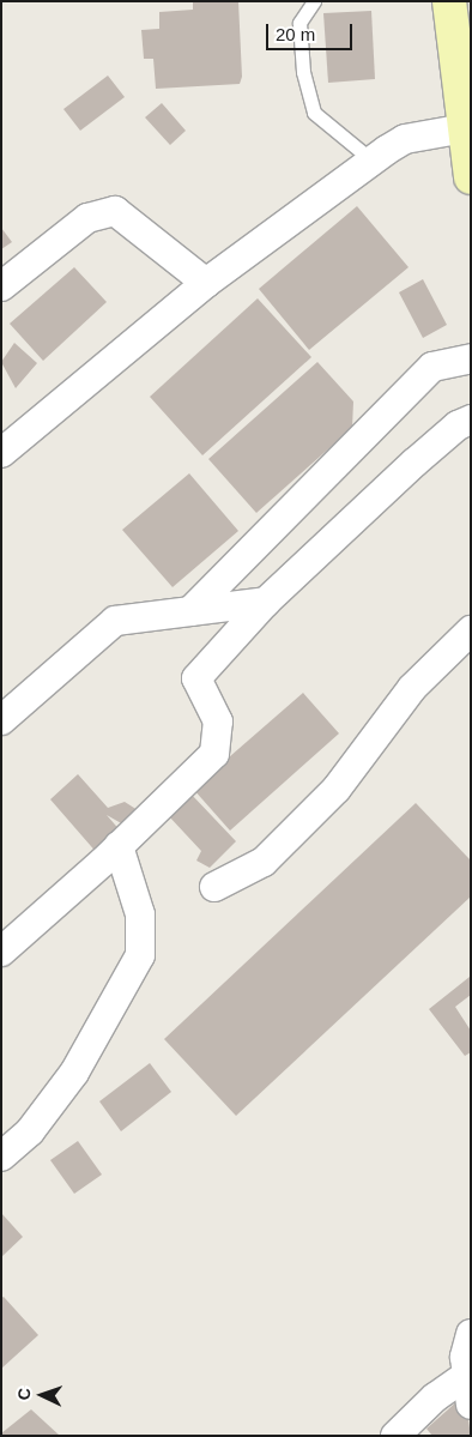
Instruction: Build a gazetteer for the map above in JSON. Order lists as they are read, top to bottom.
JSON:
{
  "scale_bar": "20 m",
  "north": "left"
}
